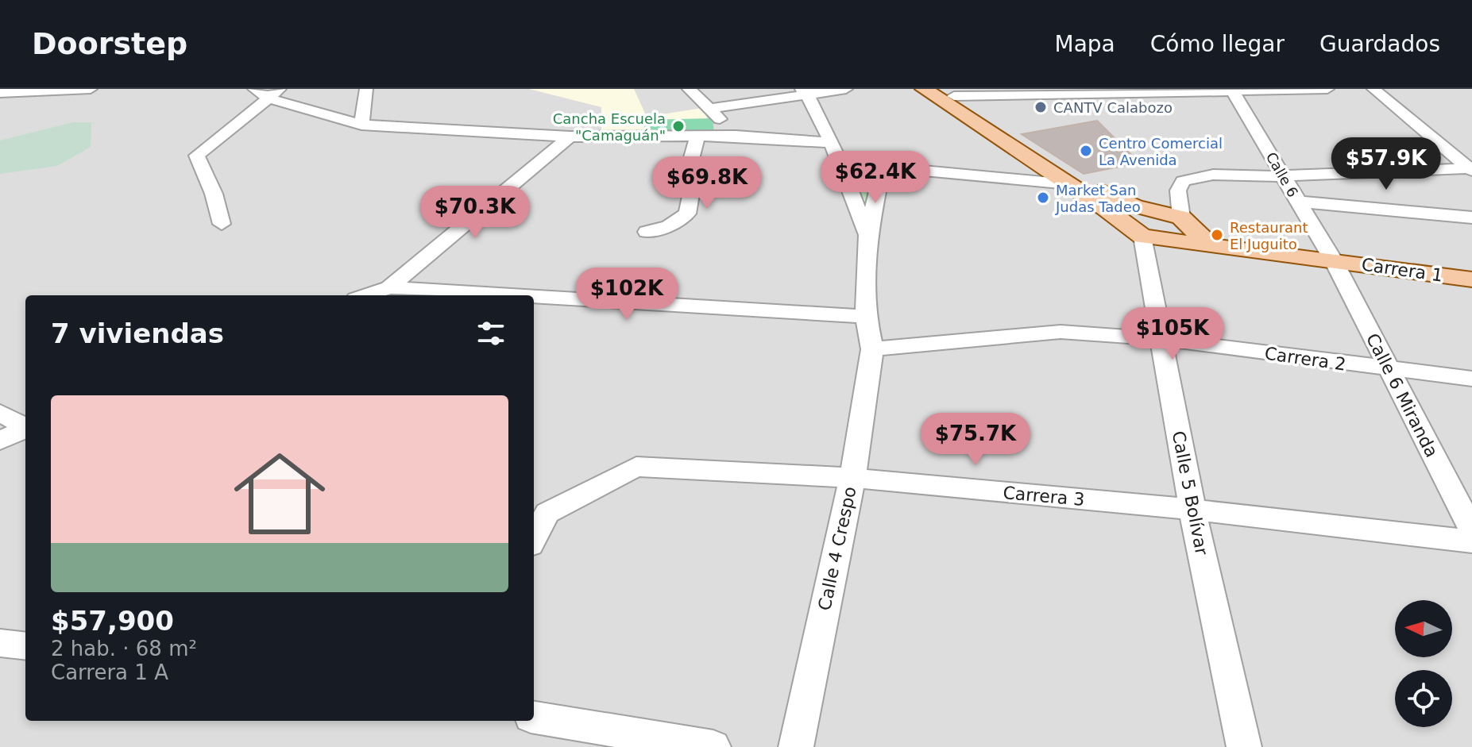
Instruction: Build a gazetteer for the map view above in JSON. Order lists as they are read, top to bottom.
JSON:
{
  "streets": {
    "main road": ["Carrera 1"],
    "street": [
      "Calle 6",
      "Carrera 2",
      "Calle 6 Miranda",
      "Calle 5 Bolívar",
      "Carrera 3",
      "Calle 4 Crespo"
    ]
  },
  "crossings": [
    ["Calle 6", "Carrera 1"],
    ["Calle 6", "Calle 6 Miranda"],
    ["Carrera 1", "Calle 6 Miranda"],
    ["Carrera 1", "Calle 5 Bolívar"],
    ["Carrera 2", "Calle 6 Miranda"],
    ["Carrera 2", "Calle 5 Bolívar"],
    ["Carrera 2", "Calle 4 Crespo"],
    ["Calle 5 Bolívar", "Carrera 3"],
    ["Carrera 3", "Calle 4 Crespo"]
  ],
  "places": [
    "CANTV Calabozo",
    "Cancha Escuela \"Camaguán\"",
    "Centro Comercial La Avenida",
    "Market San Judas Tadeo",
    "Restaurant El Juguito"
  ],
  "north": "left",
  "page": {
    "header": "Doorstep",
    "nav": ["Mapa", "Cómo llegar", "Guardados"],
    "price": [
      "$57.9K",
      "$62.4K",
      "$69.8K",
      "$70.3K",
      "$102K",
      "$105K",
      "$75.7K"
    ],
    "heading": "7 viviendas",
    "list": [
      {
        "name": "$57,900",
        "note": "2 hab. · 68 m² · Carrera 1 A"
      }
    ]
  }
}
